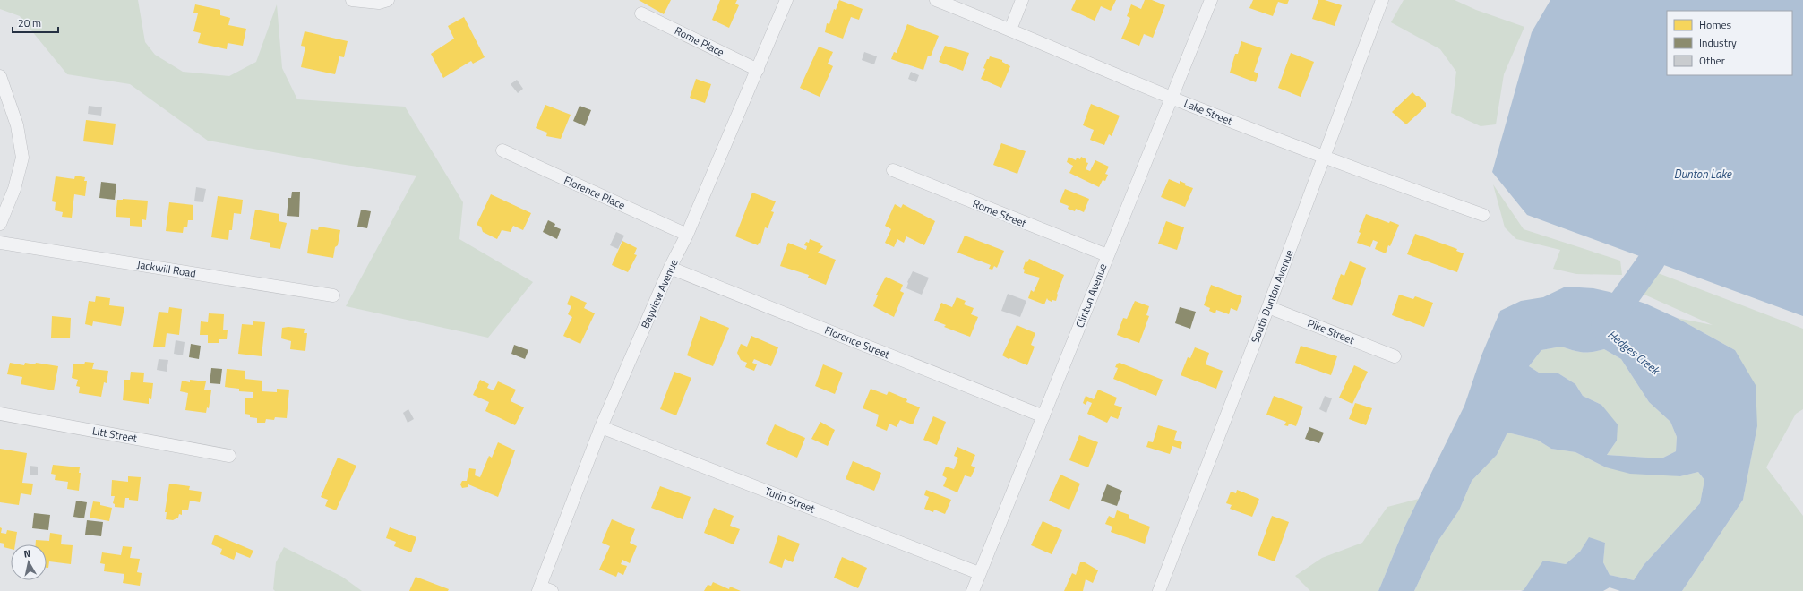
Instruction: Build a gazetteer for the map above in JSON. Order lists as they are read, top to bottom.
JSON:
{
  "streets": {
    "street": [
      "Rome Place",
      "Lake Street",
      "Florence Place",
      "Rome Street",
      "Jackwill Road",
      "Bayview Avenue",
      "Clinton Avenue",
      "South Dunton Avenue",
      "Pike Street",
      "Florence Street",
      "Litt Street",
      "Turin Street"
    ]
  },
  "crossings": [
    ["Rome Place", "Bayview Avenue"],
    ["Lake Street", "Clinton Avenue"],
    ["Lake Street", "South Dunton Avenue"],
    ["Florence Place", "Bayview Avenue"],
    ["Rome Street", "Clinton Avenue"],
    ["Bayview Avenue", "Florence Street"],
    ["Bayview Avenue", "Turin Street"],
    ["Clinton Avenue", "Florence Street"],
    ["Clinton Avenue", "Turin Street"],
    ["South Dunton Avenue", "Pike Street"]
  ],
  "water": ["Dunton Lake", "Hedges Creek"],
  "legend": ["Homes", "Industry", "Other"],
  "scale_bar": "20 m",
  "north": "top"
}
